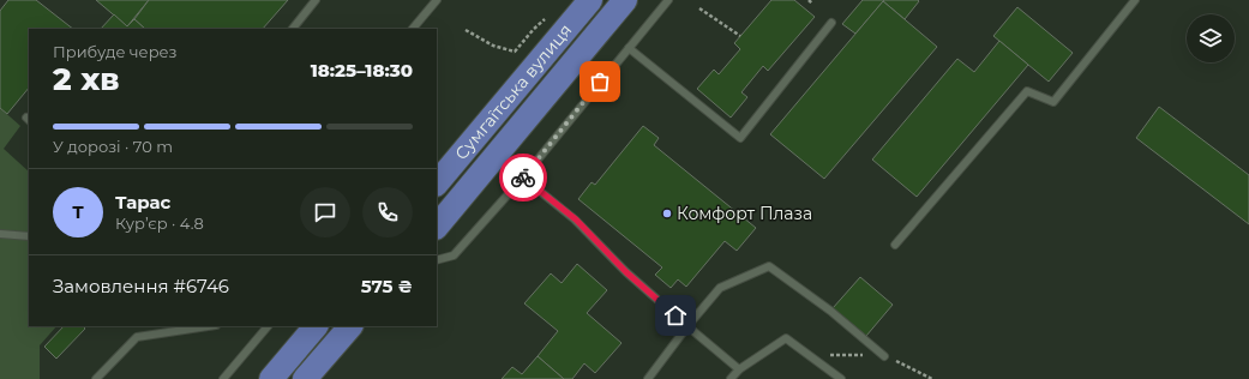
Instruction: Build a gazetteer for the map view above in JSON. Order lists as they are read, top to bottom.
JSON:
{
  "streets": {
    "main road": ["Сумгаїтська вулиця"]
  },
  "places": ["Комфорт Плаза"],
  "page": {
    "heading": ["2 хв", "Прибуде через", "18:25–18:30"],
    "panel": [
      "Тарас",
      "Кур’єр · 4.8",
      "Замовлення #6746",
      "575 ₴"
    ],
    "bar": "У дорозі · 70 m",
    "round": "Т"
  }
}
